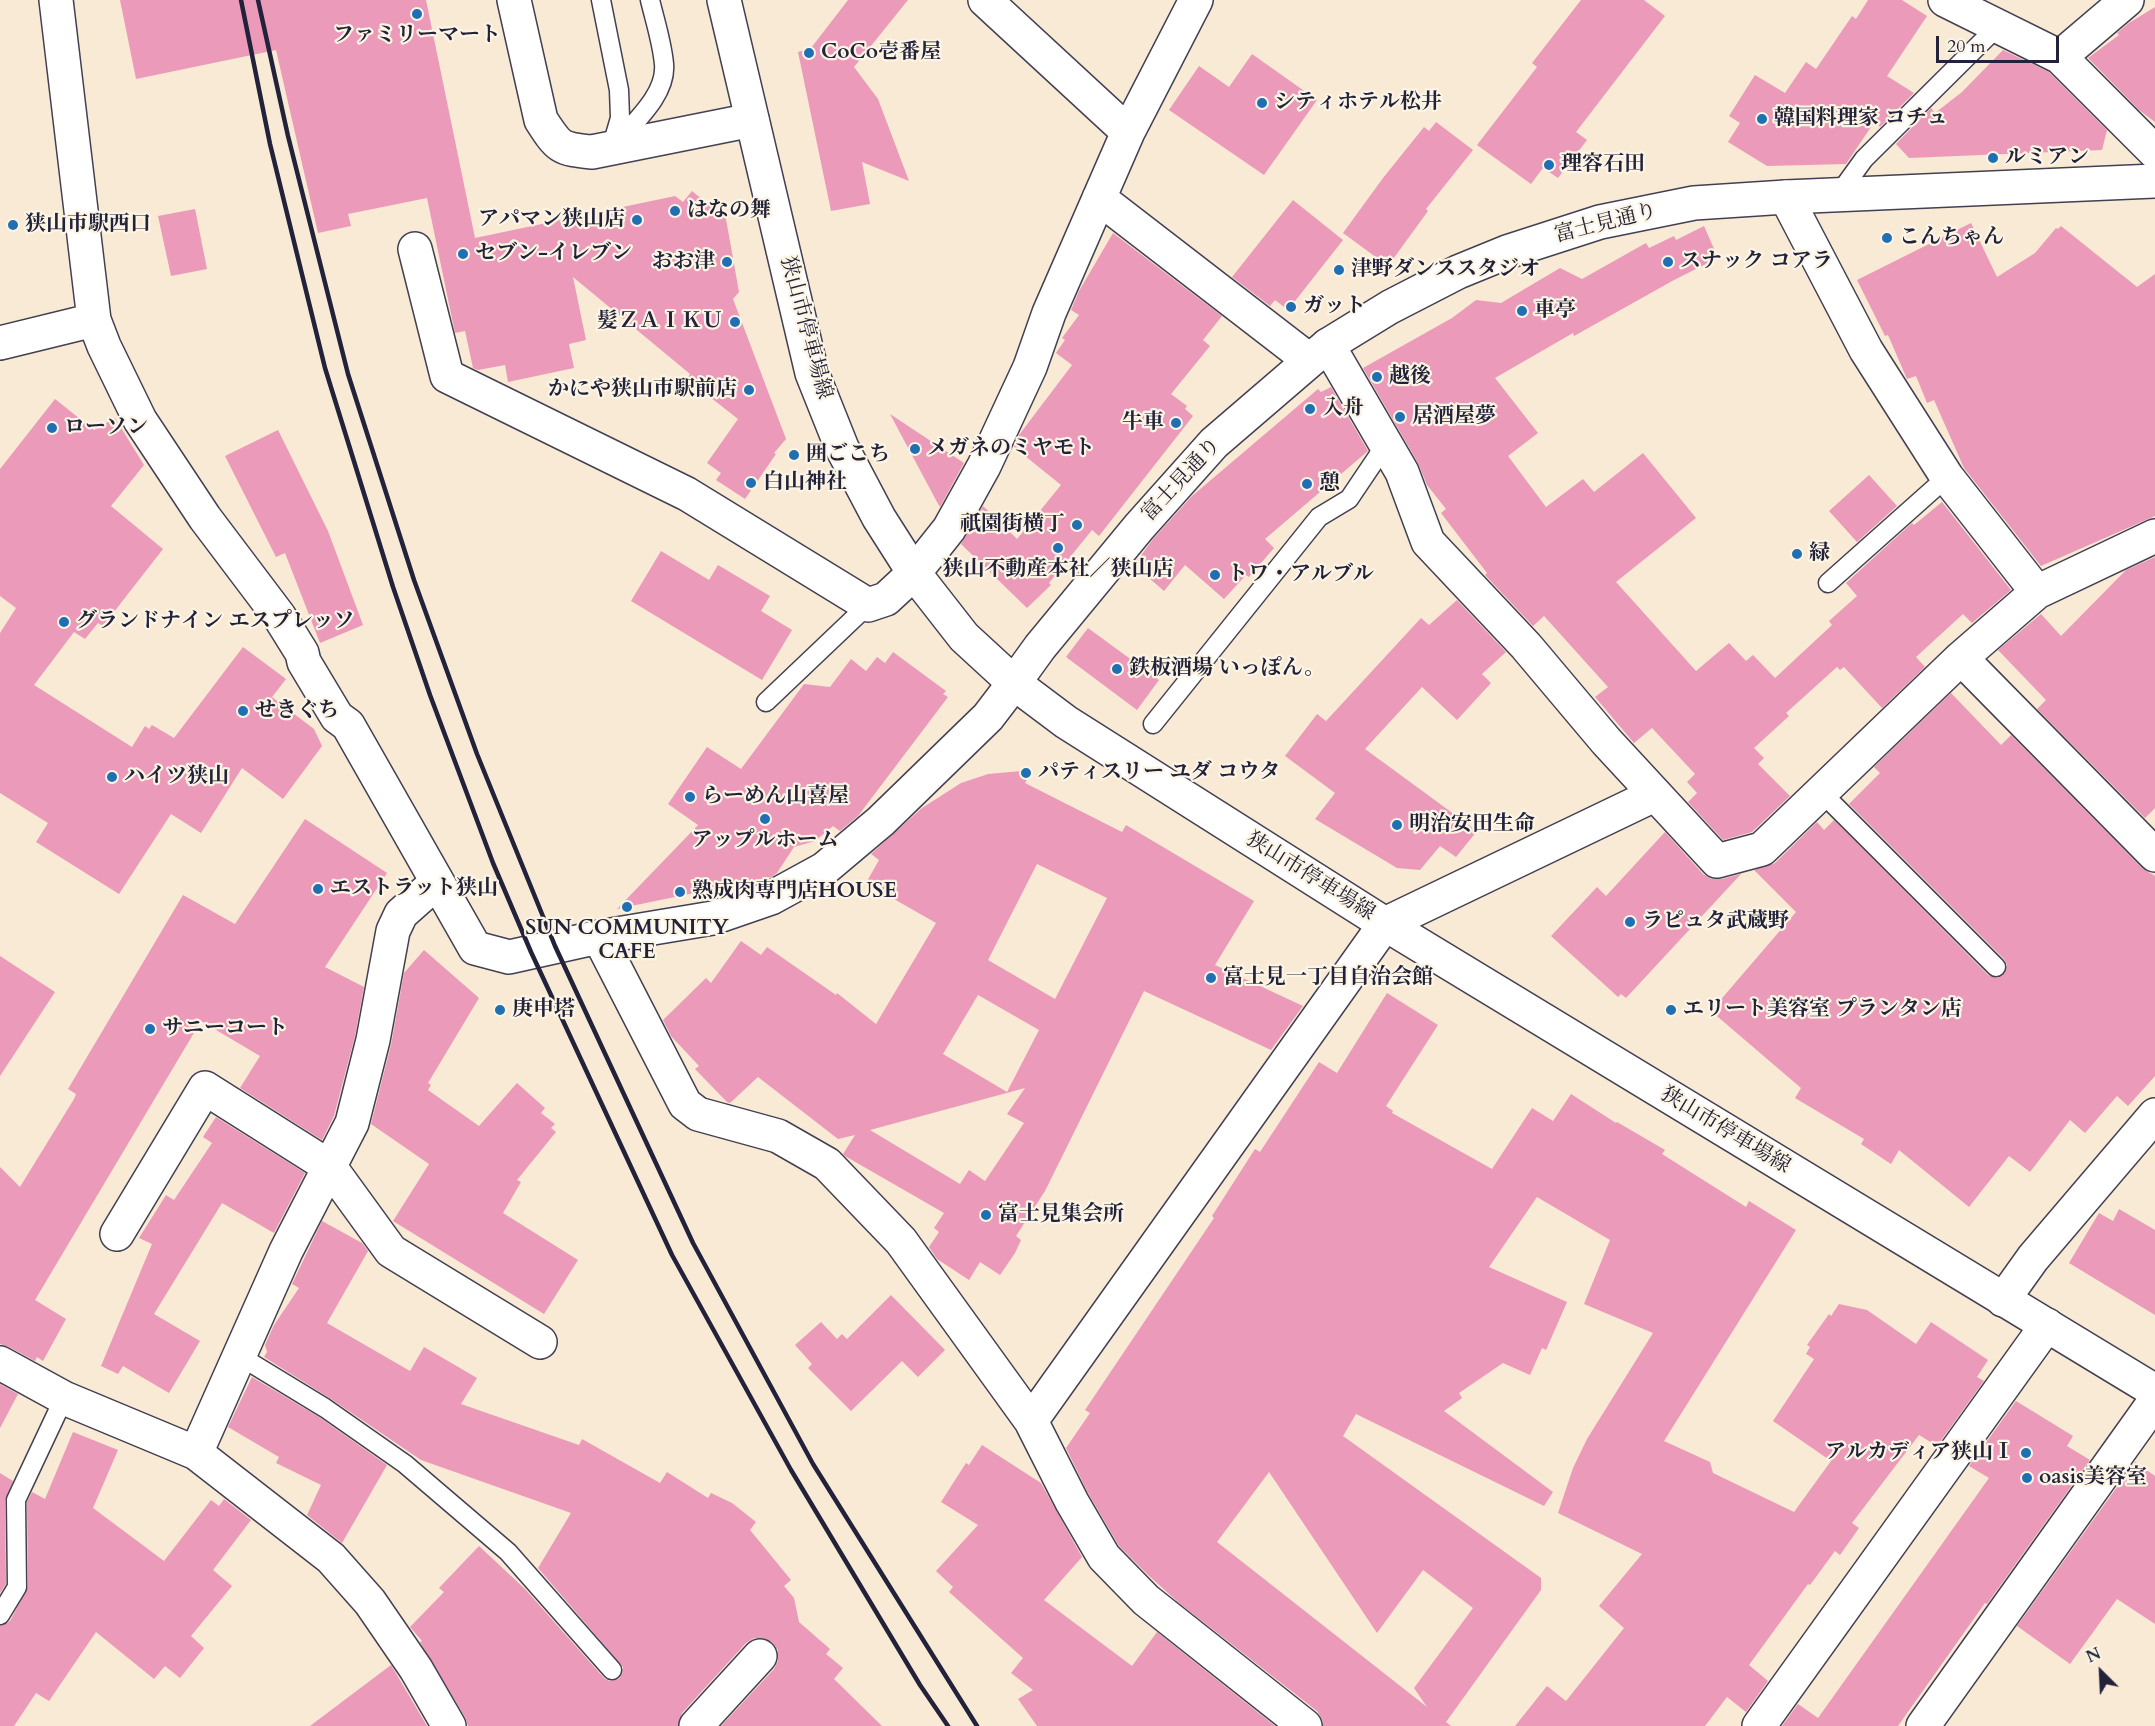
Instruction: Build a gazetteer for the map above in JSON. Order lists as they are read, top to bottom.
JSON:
{
  "streets": {
    "street": ["富士見通り", "狭山市停車場線"]
  },
  "crossings": [
    ["富士見通り", "狭山市停車場線"]
  ],
  "places": [
    "ファミリーマート",
    "CoCo壱番屋",
    "シティホテル松井",
    "韓国料理家 コチュ",
    "ルミアン",
    "理容石田",
    "はなの舞",
    "アパマン狭山店",
    "狭山市駅西口",
    "こんちゃん",
    "セブン-イレブン",
    "おお津",
    "スナック コアラ",
    "津野ダンススタジオ",
    "ガット",
    "車亭",
    "髪ＺＡＩＫＵ",
    "越後",
    "かにや狭山市駅前店",
    "入舟",
    "居酒屋夢",
    "牛車",
    "ローソン",
    "メガネのミヤモト",
    "囲ごこち",
    "白山神社",
    "憩",
    "祇園街横丁",
    "狭山不動産本社／狭山店",
    "緑",
    "トワ・アルブル",
    "グランドナイン エスプレッソ",
    "鉄板酒場 いっぽん。",
    "せきぐち",
    "パティスリー ユダ コウタ",
    "ハイツ狭山",
    "らーめん山喜屋",
    "アップルホーム",
    "明治安田生命",
    "エストラット狭山",
    "熟成肉専門店HOUSE",
    "SUN COMMUNITY CAFE",
    "ラピュタ武蔵野",
    "富士見一丁目自治会館",
    "庚申塔",
    "エリート美容室 プランタン店",
    "サニーコート",
    "富士見集会所",
    "アルカディア狭山Ⅰ",
    "oasis美容室"
  ],
  "scale_bar": "20 m",
  "north": "top left"
}
